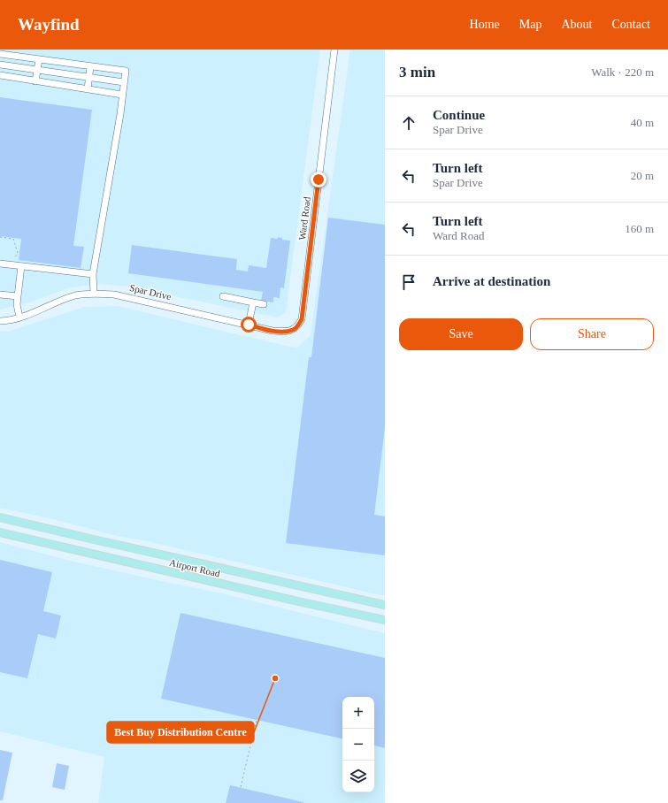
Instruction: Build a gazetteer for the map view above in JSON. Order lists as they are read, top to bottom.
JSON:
{
  "streets": {
    "main road": ["Airport Road"],
    "street": ["Ward Road", "Spar Drive"]
  },
  "crossings": [
    ["Ward Road", "Spar Drive"]
  ],
  "places": ["Best Buy Distribution Centre"],
  "page": {
    "header": "Wayfind",
    "nav": [
      "Home",
      "Map",
      "About",
      "Contact"
    ],
    "heading": ["3 min", "Walk · 220 m"],
    "list": [
      ["Continue", "Spar Drive", "40 m"],
      ["Turn left", "Spar Drive", "20 m"],
      ["Turn left", "Ward Road", "160 m"],
      "Arrive at destination"
    ],
    "buttons": ["Save", "Share"],
    "map_buttons": ["+", "−"]
  }
}
